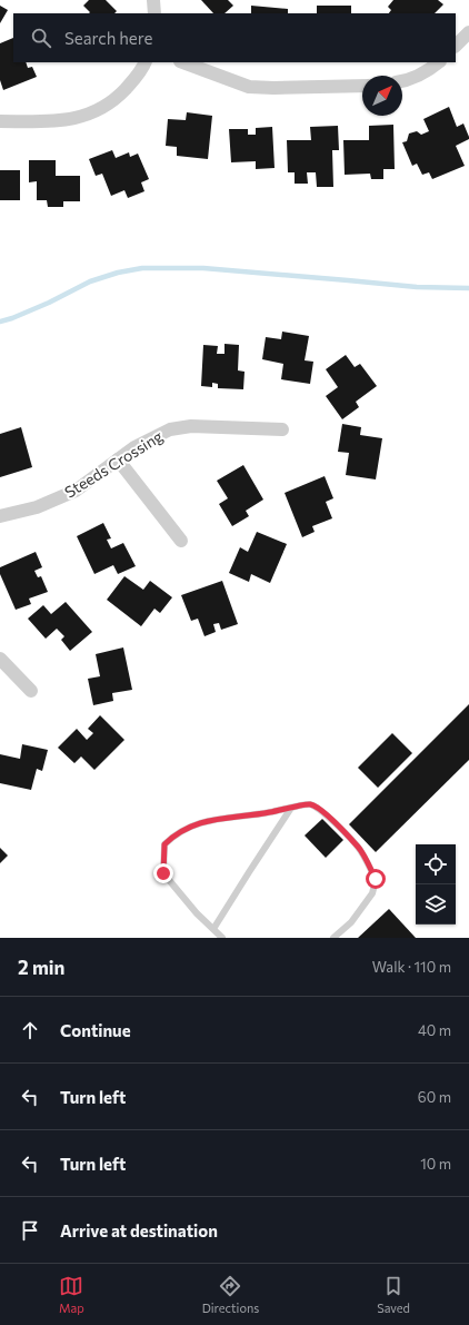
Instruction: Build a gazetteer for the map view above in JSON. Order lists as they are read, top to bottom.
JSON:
{
  "streets": {
    "street": ["Steeds Crossing"]
  },
  "north": "top right",
  "page": {
    "search": "Search here",
    "heading": ["2 min", "Walk · 110 m"],
    "list": [
      ["Continue", "40 m"],
      ["Turn left", "60 m"],
      ["Turn left", "10 m"],
      "Arrive at destination"
    ],
    "nav": ["Map", "Directions", "Saved"]
  }
}
